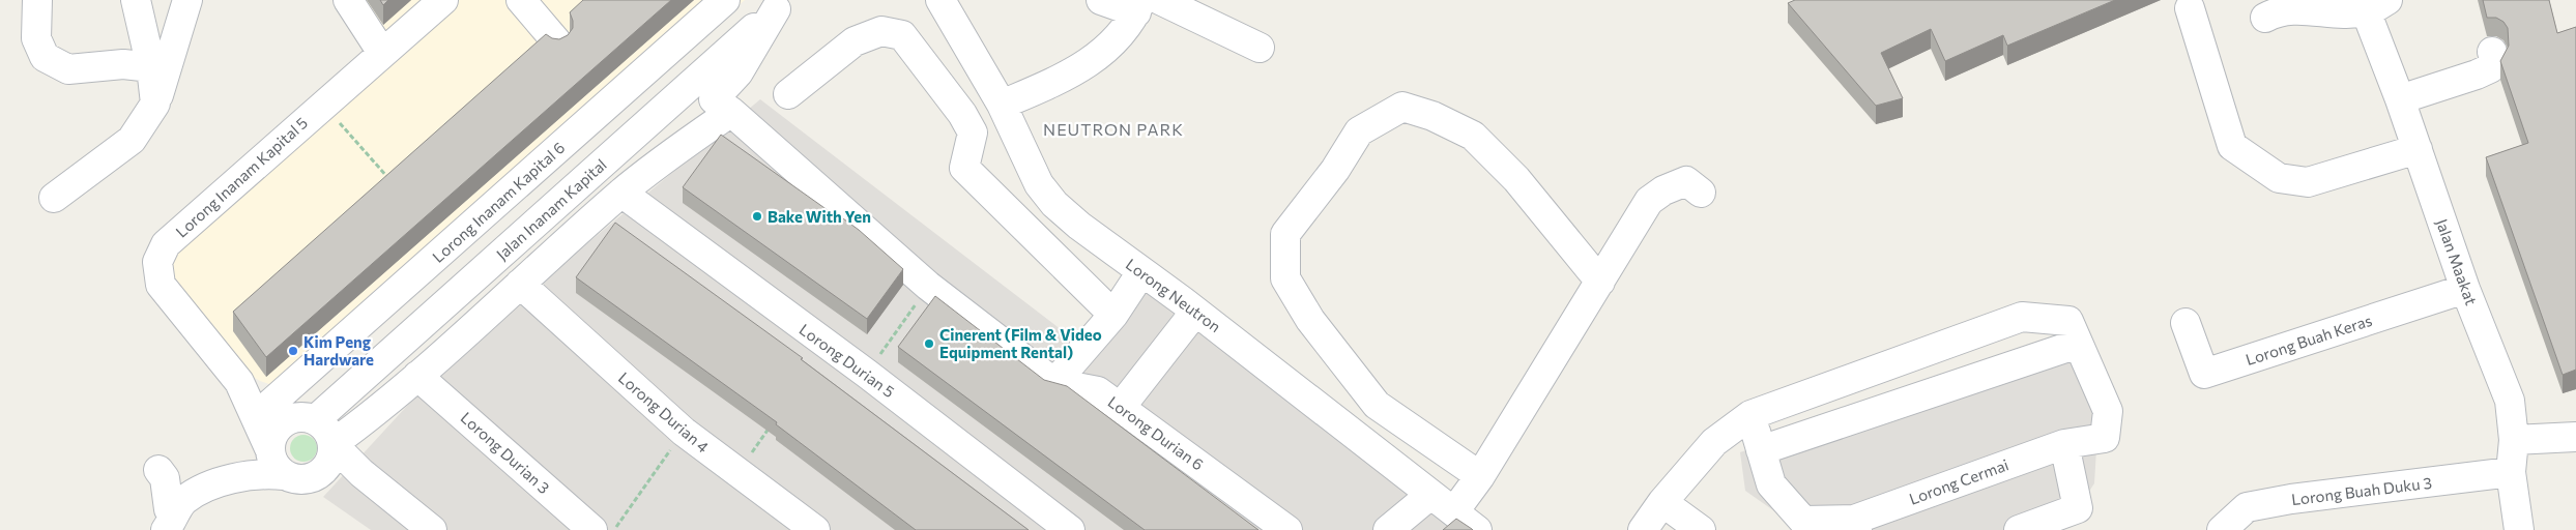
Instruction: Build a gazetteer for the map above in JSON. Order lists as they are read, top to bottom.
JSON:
{
  "streets": {
    "street": [
      "Lorong Inanam Kapital 5",
      "Lorong Inanam Kapital 6",
      "Jalan Inanam Kapital",
      "Jalan Maakat",
      "Lorong Neutron",
      "Lorong Buah Keras",
      "Lorong Durian 5",
      "Lorong Durian 4",
      "Lorong Durian 6",
      "Lorong Durian 3",
      "Lorong Cermai",
      "Lorong Buah Duku 3"
    ]
  },
  "crossings": [
    ["Lorong Inanam Kapital 5", "Lorong Inanam Kapital 6"],
    ["Lorong Inanam Kapital 5", "Jalan Inanam Kapital"],
    ["Lorong Inanam Kapital 6", "Jalan Inanam Kapital"],
    ["Jalan Inanam Kapital", "Lorong Durian 6"],
    ["Jalan Maakat", "Lorong Buah Keras"],
    ["Jalan Maakat", "Lorong Buah Duku 3"]
  ],
  "districts": ["NEUTRON PARK"],
  "places": ["Bake With Yen", "Cinerent (Film & Video Equipment Rental)", "Kim Peng Hardware"]
}
